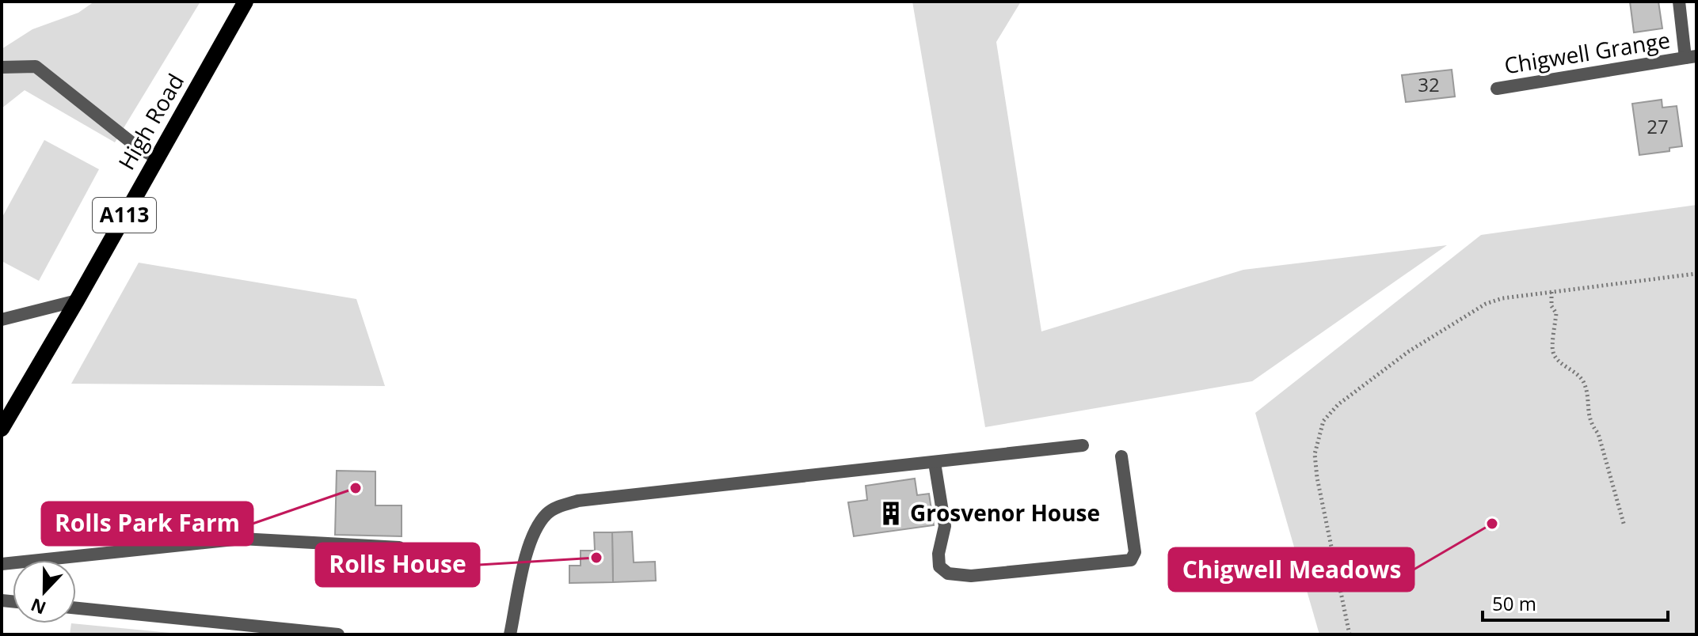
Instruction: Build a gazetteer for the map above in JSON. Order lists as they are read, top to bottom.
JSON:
{
  "streets": {
    "main road": ["High Road", "A113"],
    "lane": ["Chigwell Grange"]
  },
  "places": {
    "other": ["Rolls Park Farm", "Chigwell Meadows", "Rolls House"],
    "building": ["Grosvenor House"]
  },
  "house_numbers": ["32", "27"],
  "scale_bar": "50 m",
  "north": "bottom"
}
